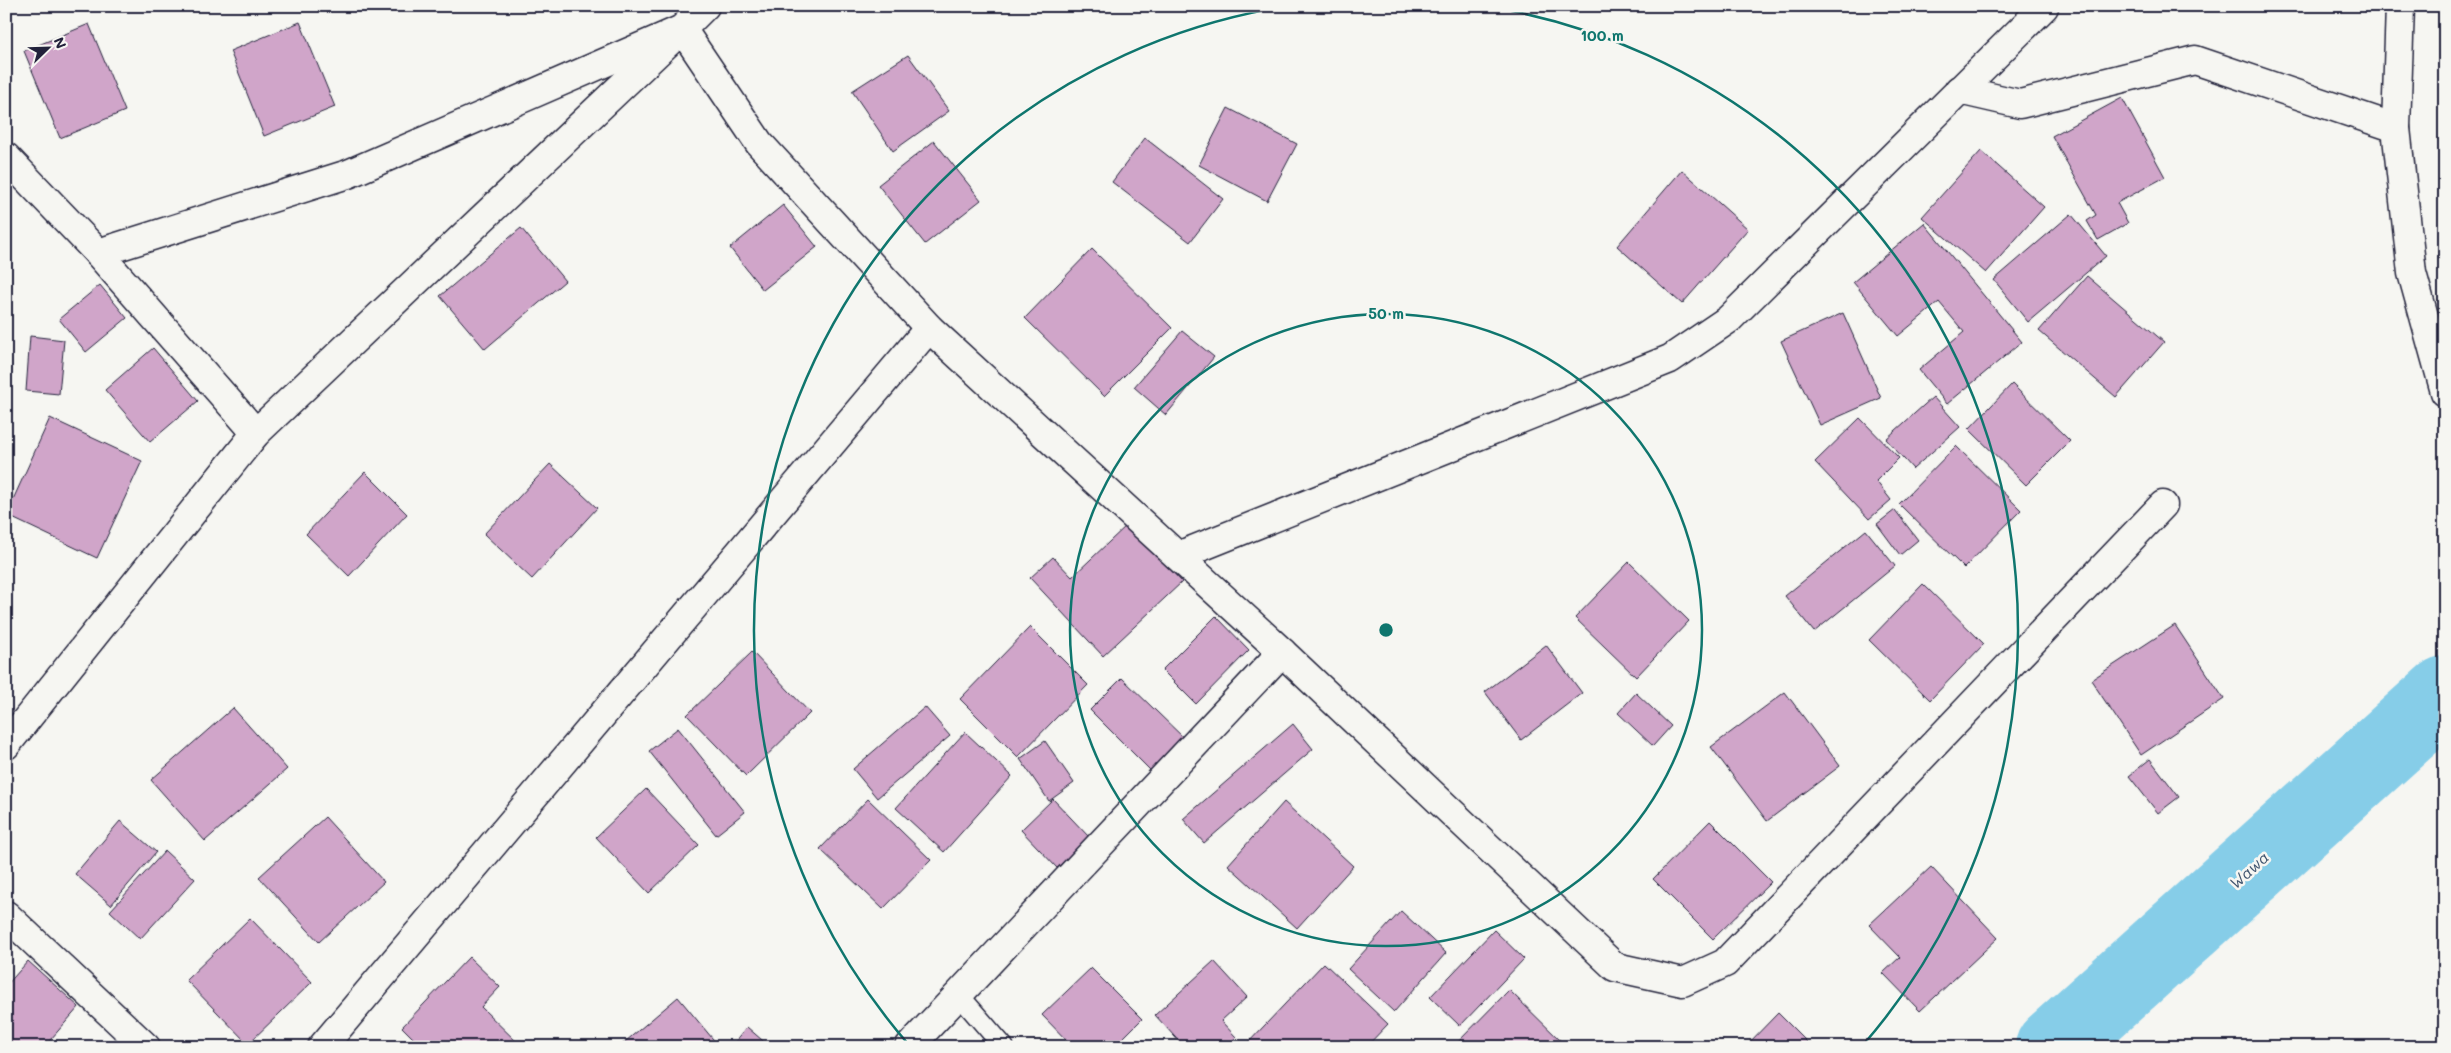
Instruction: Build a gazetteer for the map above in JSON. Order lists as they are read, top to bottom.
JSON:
{
  "water": ["Wawa"],
  "north": "top right",
  "rings": ["100 m", "50 m"]
}
